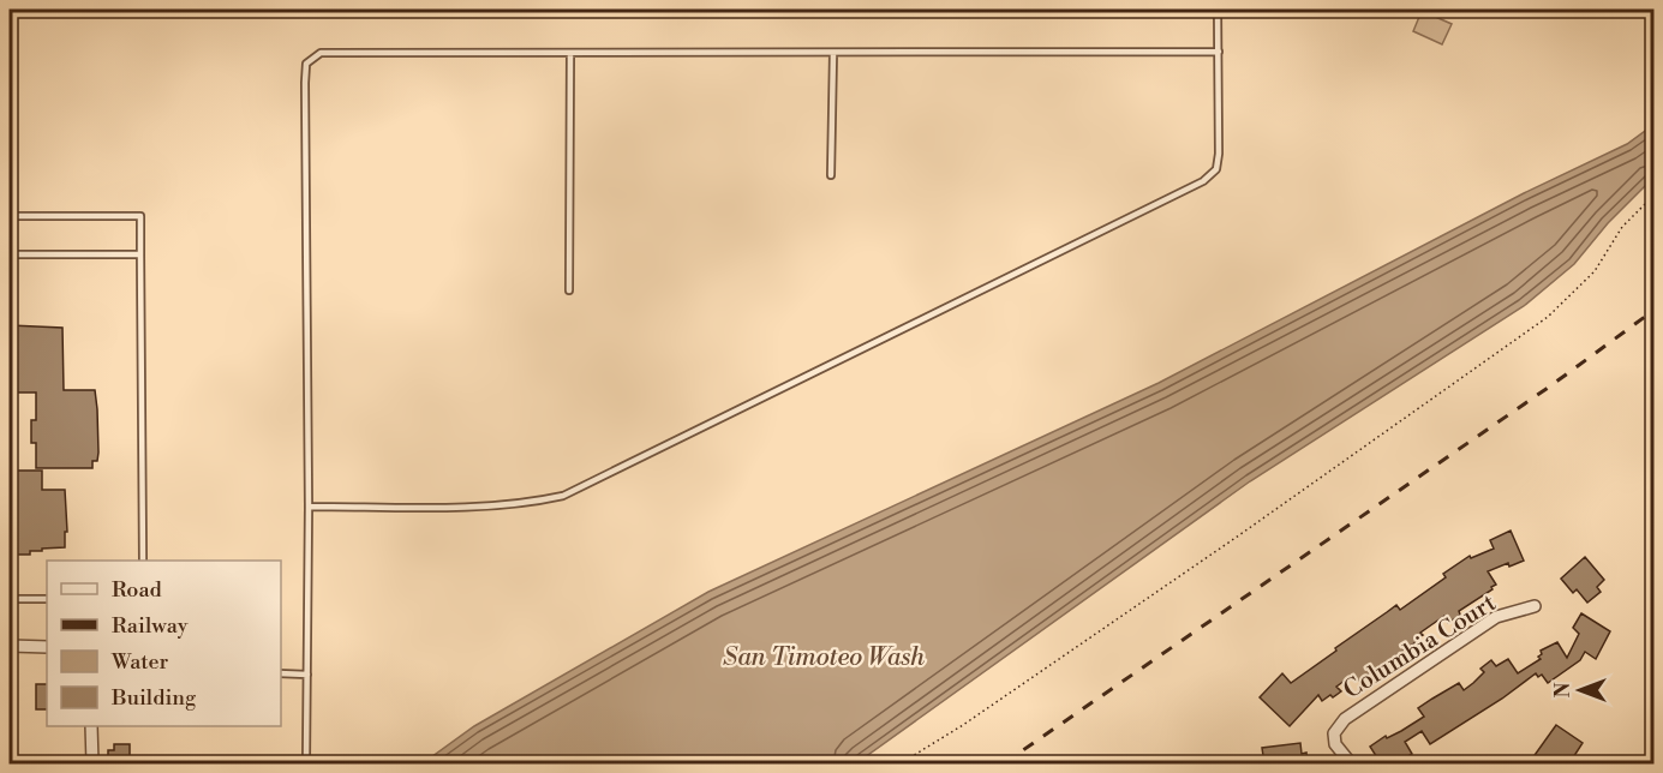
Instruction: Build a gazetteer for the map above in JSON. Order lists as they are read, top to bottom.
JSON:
{
  "streets": {
    "street": ["Columbia Court"]
  },
  "water": ["San Timoteo Wash"],
  "legend": [
    "Road",
    "Railway",
    "Water",
    "Building"
  ],
  "north": "left"
}
